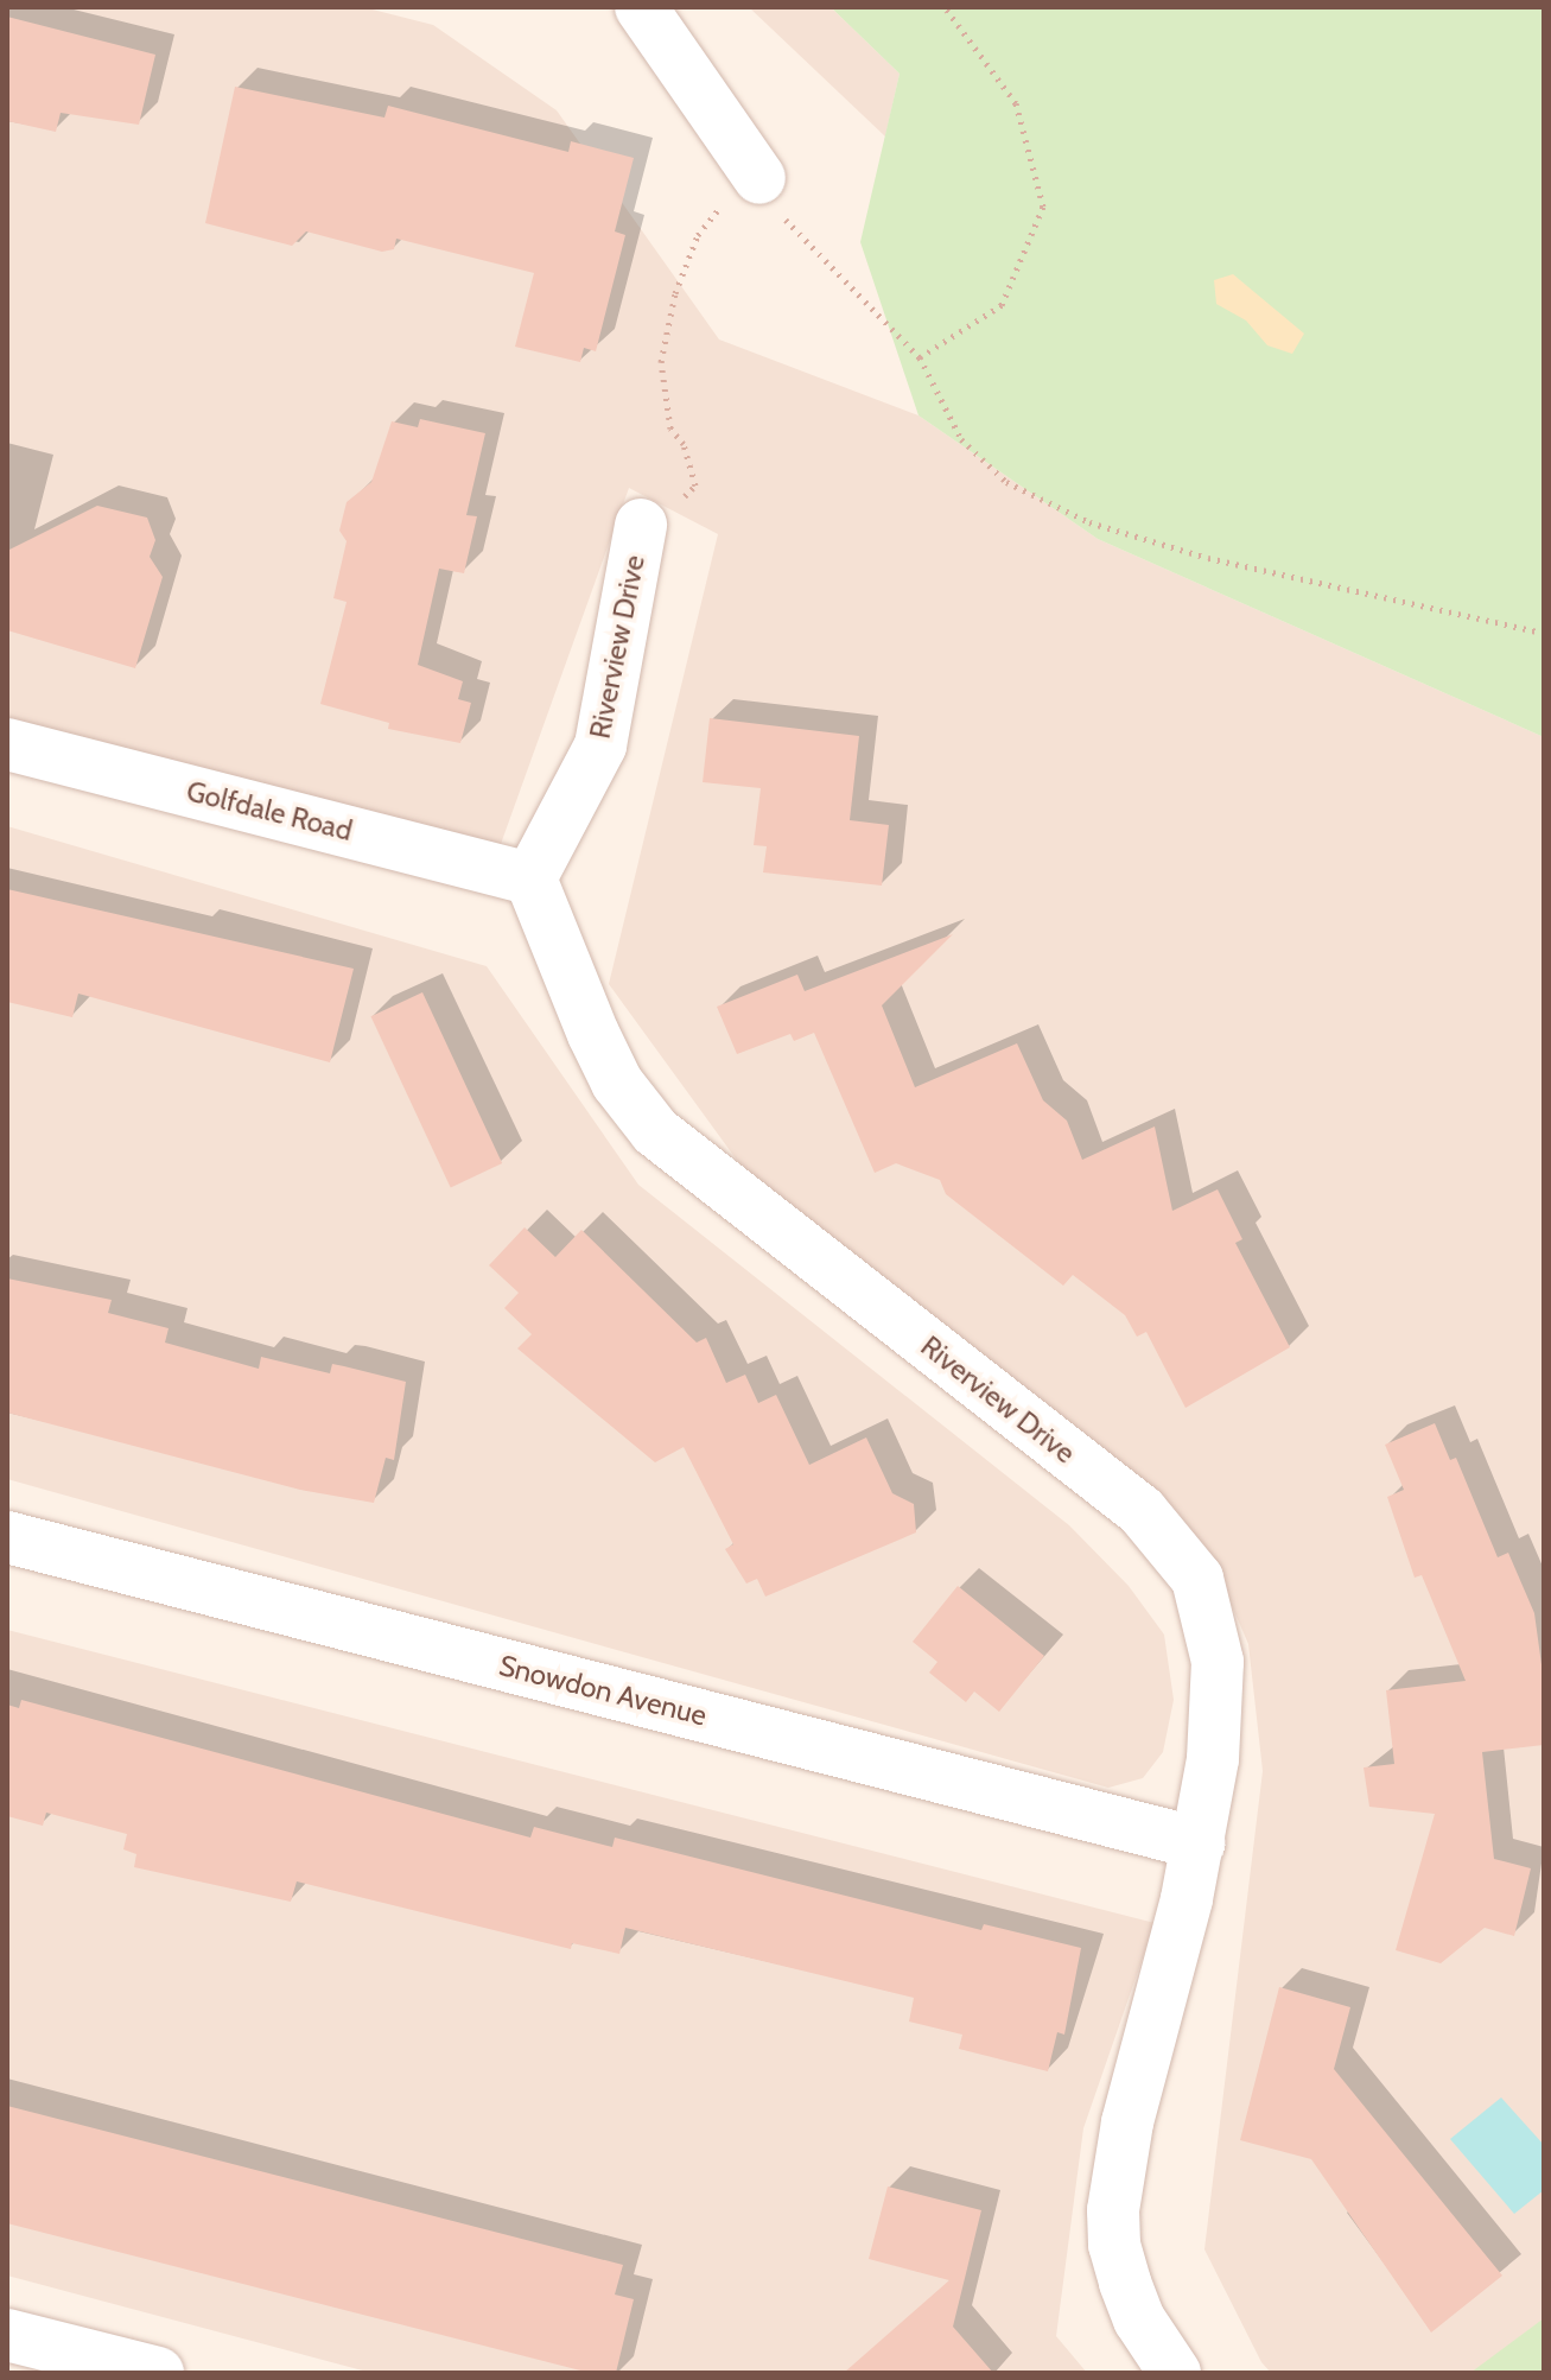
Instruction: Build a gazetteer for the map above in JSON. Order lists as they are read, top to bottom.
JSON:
{
  "streets": {
    "street": ["Riverview Drive", "Golfdale Road", "Snowdon Avenue"]
  },
  "crossings": [
    ["Riverview Drive", "Golfdale Road"],
    ["Riverview Drive", "Snowdon Avenue"]
  ]
}
